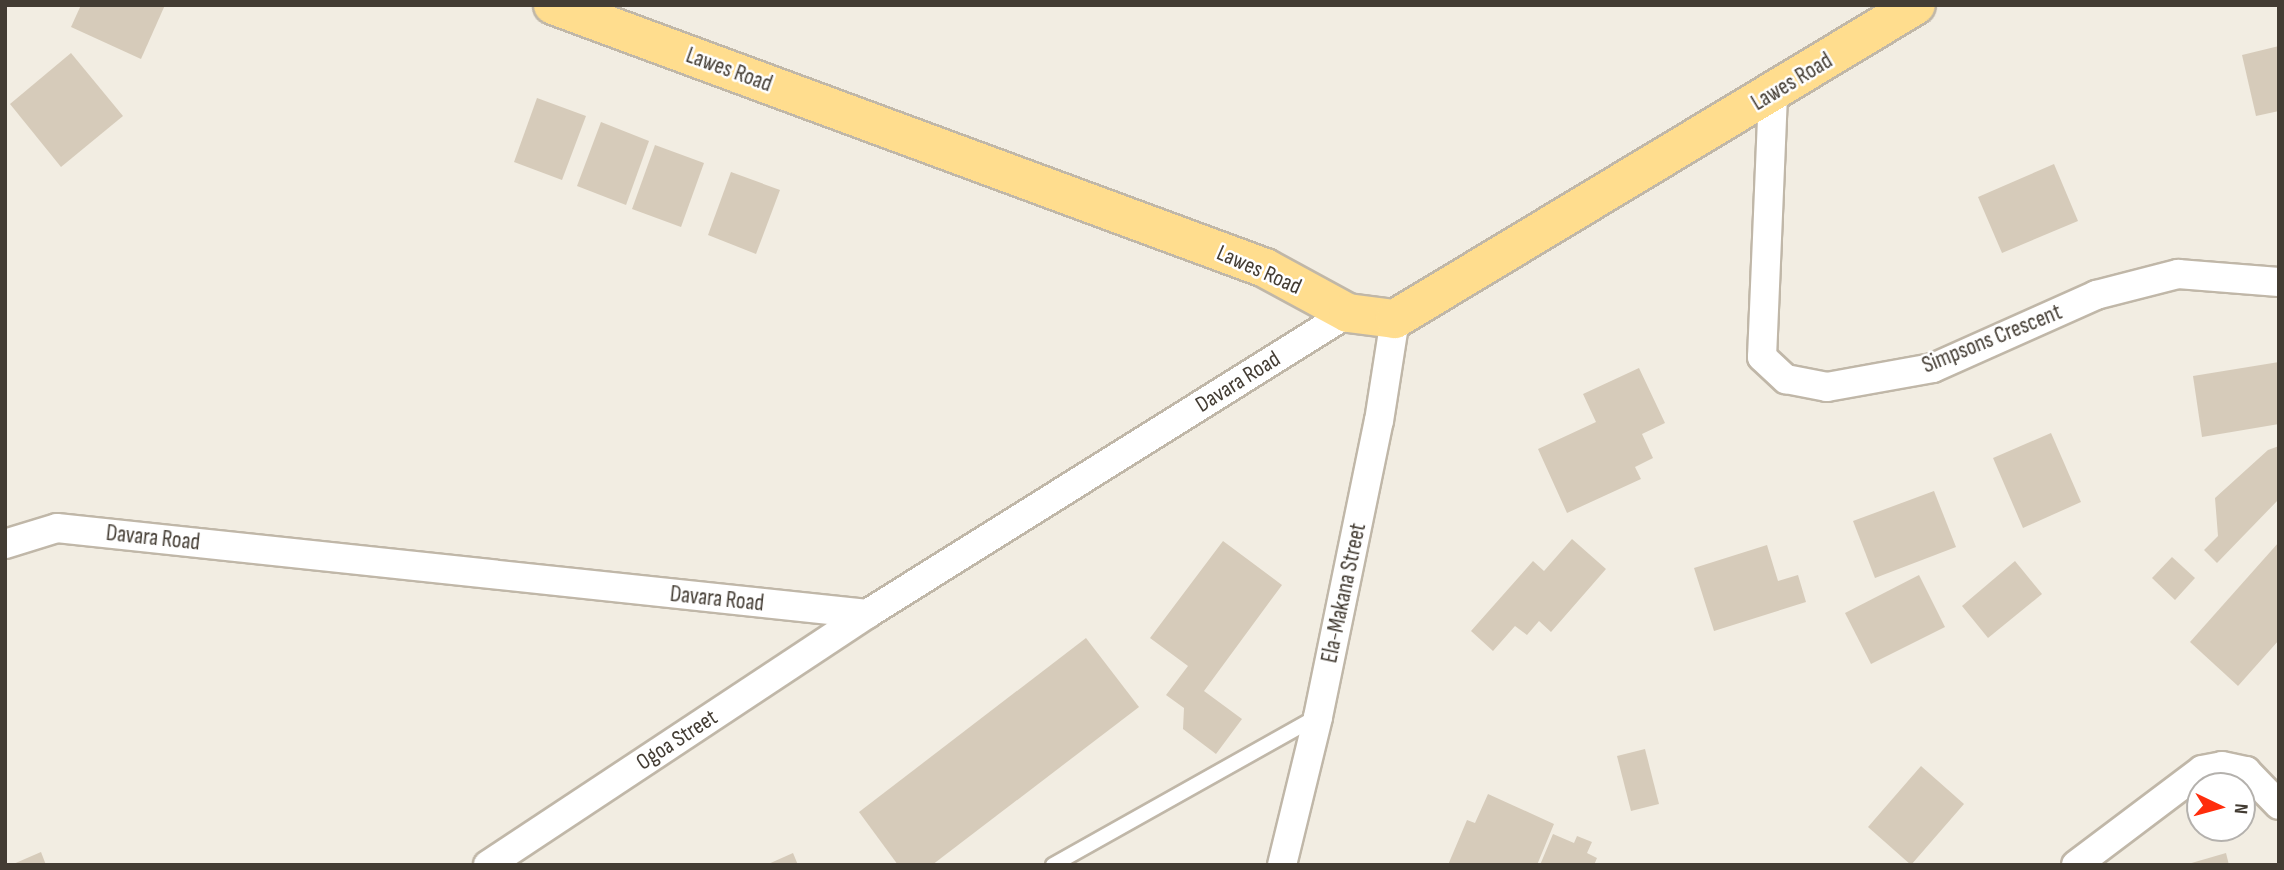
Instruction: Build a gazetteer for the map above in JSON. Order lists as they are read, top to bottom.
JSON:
{
  "streets": {
    "main road": ["Lawes Road"],
    "street": [
      "Simpsons Crescent",
      "Davara Road",
      "Ela-Makana Street",
      "Ogoa Street"
    ]
  },
  "crossings": [
    ["Lawes Road", "Simpsons Crescent"],
    ["Lawes Road", "Davara Road"],
    ["Lawes Road", "Ela-Makana Street"],
    ["Davara Road", "Ogoa Street"]
  ],
  "north": "right"
}
